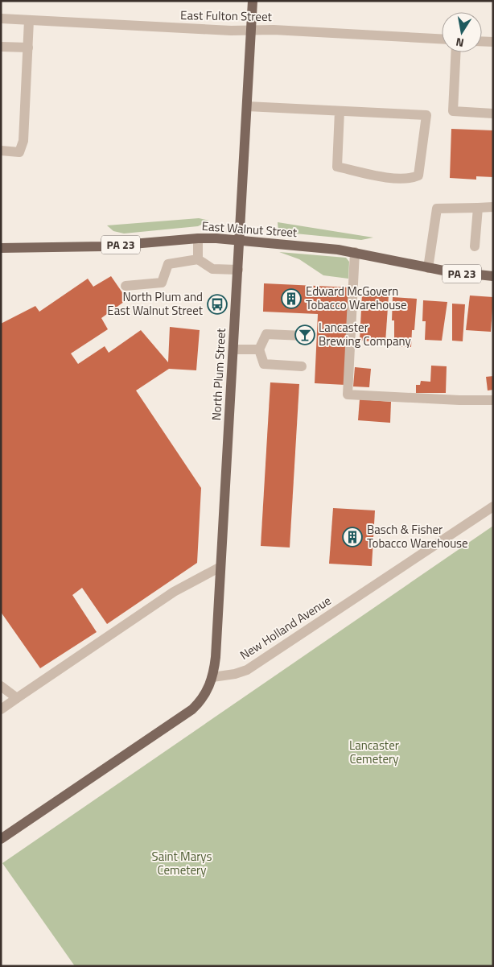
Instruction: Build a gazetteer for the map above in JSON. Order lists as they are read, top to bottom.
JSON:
{
  "streets": {
    "main road": ["East Walnut Street", "PA 23", "North Plum Street"],
    "street": ["East Fulton Street", "New Holland Avenue"]
  },
  "crossings": [
    ["East Fulton Street", "North Plum Street"],
    ["East Walnut Street", "North Plum Street"],
    ["North Plum Street", "New Holland Avenue"]
  ],
  "parks": ["Lancaster Cemetery", "Saint Marys Cemetery"],
  "places": {
    "building": ["Edward McGovern Tobacco Warehouse", "Basch & Fisher Tobacco Warehouse"],
    "bus stop": ["North Plum and East Walnut Street"],
    "bar": ["Lancaster Brewing Company"]
  },
  "north": "bottom"
}
